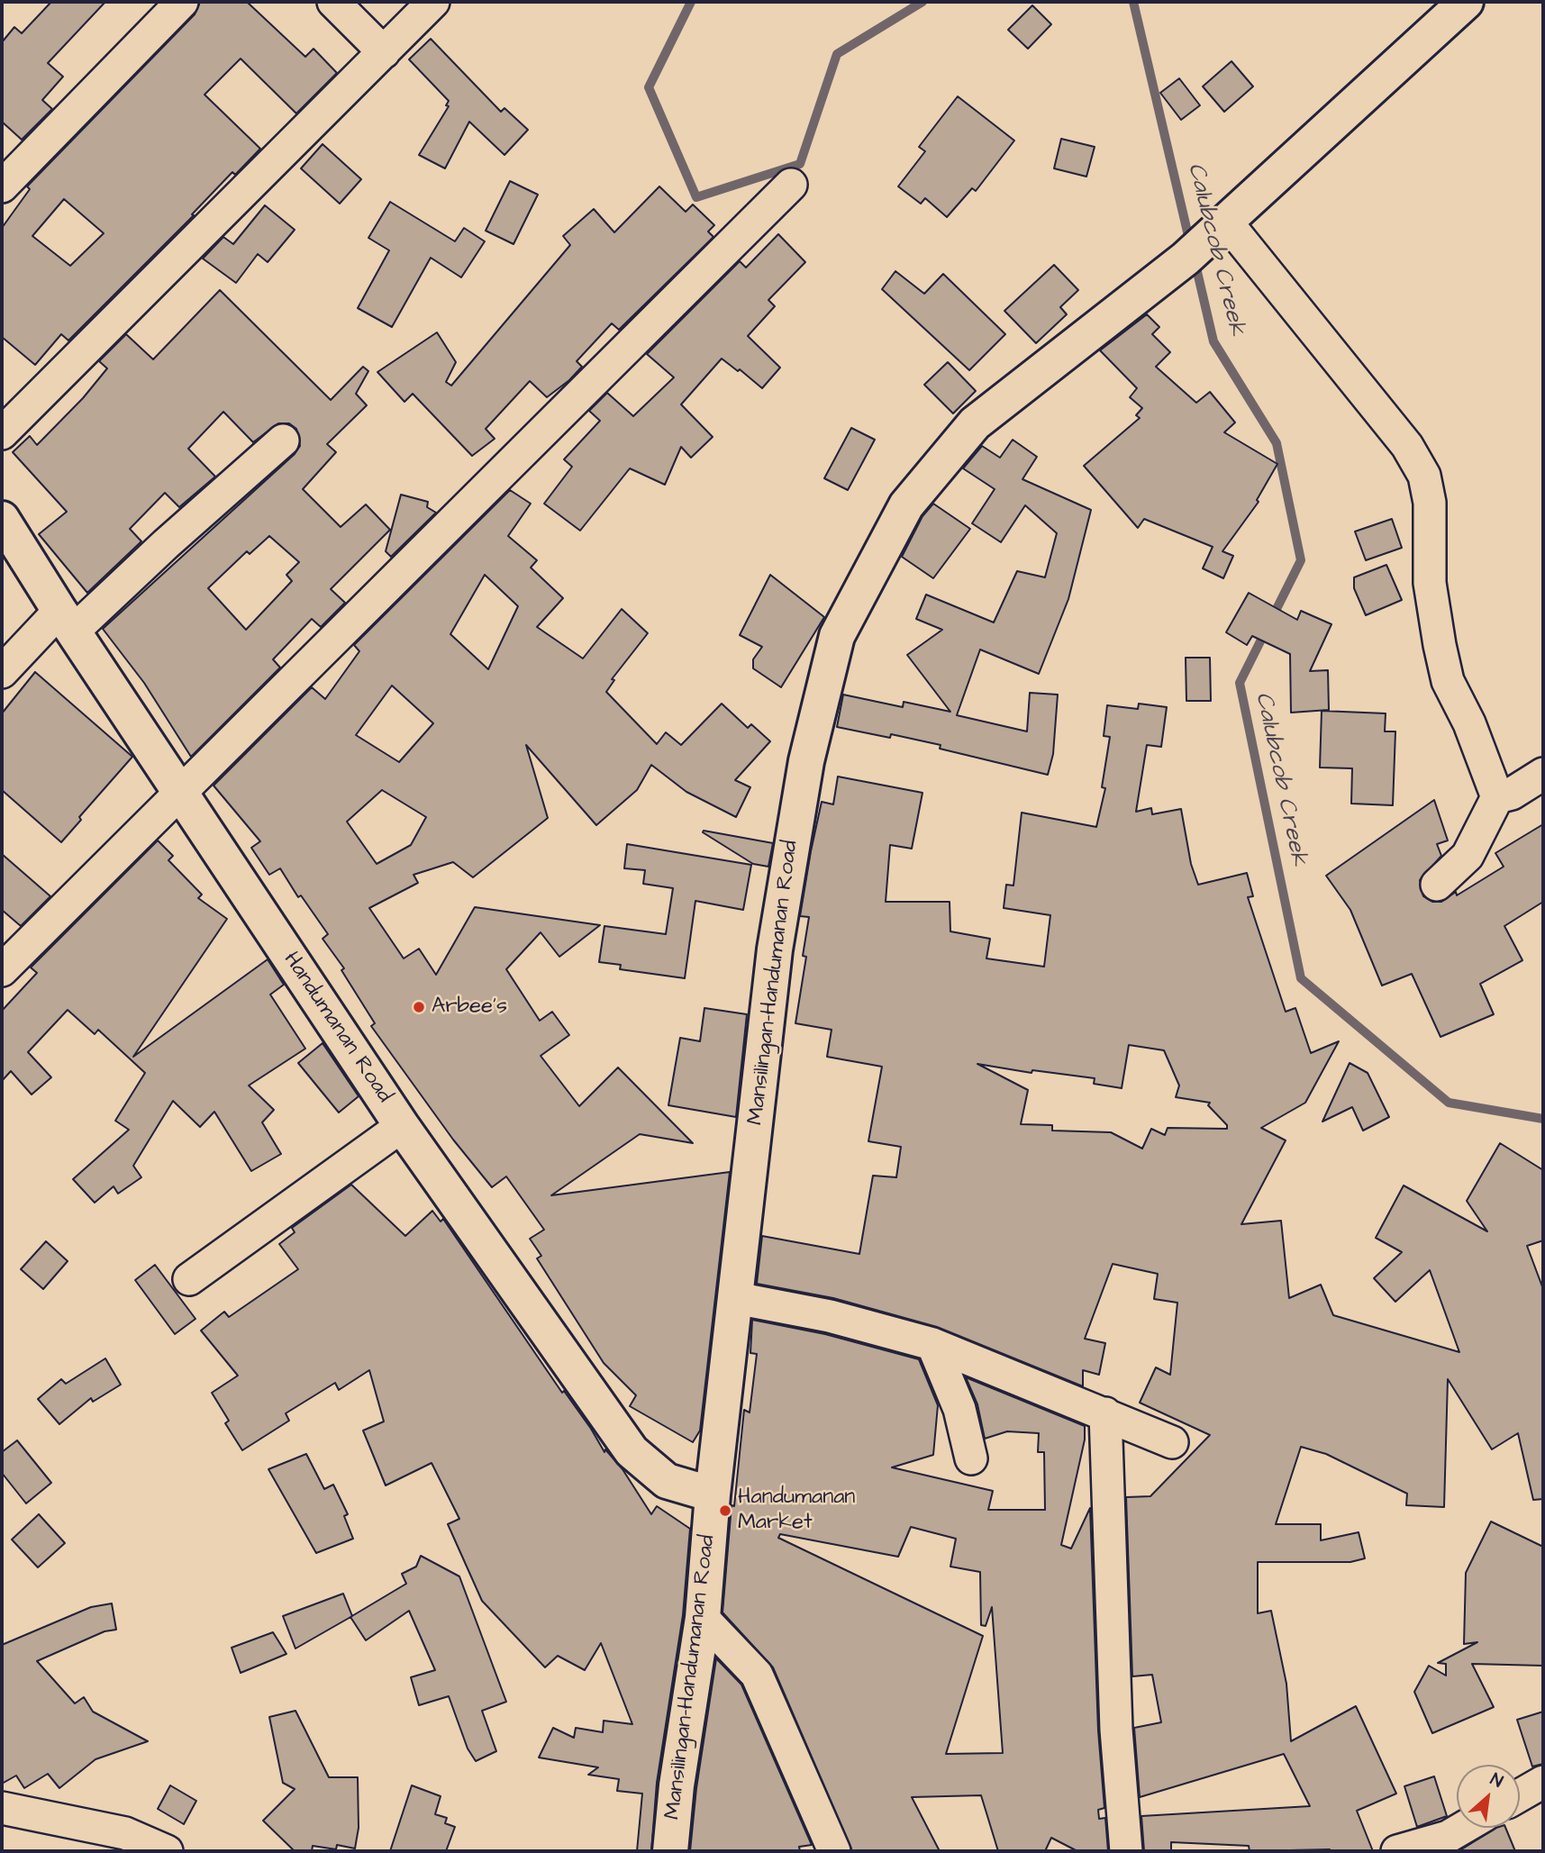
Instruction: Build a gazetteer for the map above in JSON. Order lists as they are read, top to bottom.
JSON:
{
  "streets": {
    "street": ["Mansilingan-Handumanan Road", "Handumanan Road"]
  },
  "crossings": [
    ["Mansilingan-Handumanan Road", "Handumanan Road"]
  ],
  "water": ["Calubcob Creek"],
  "places": ["Arbee's", "Handumanan Market"],
  "north": "top right"
}
